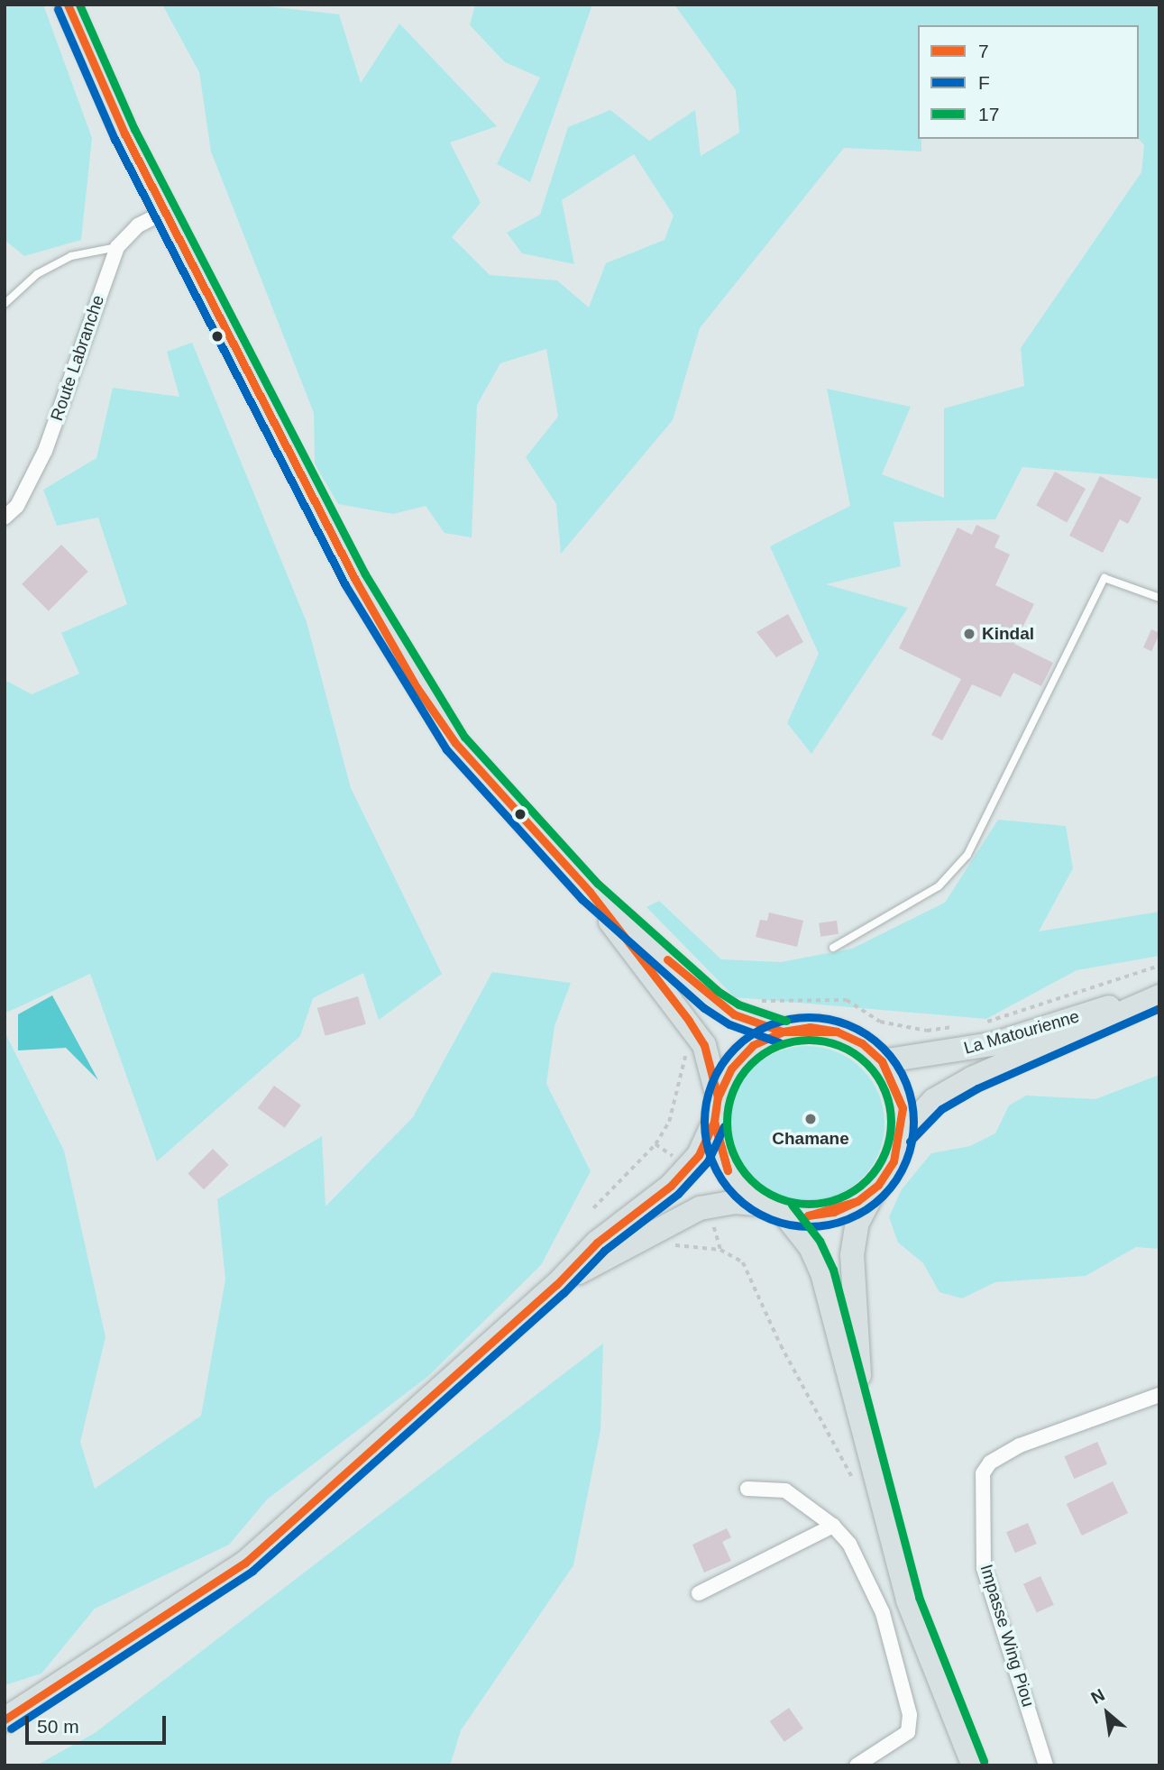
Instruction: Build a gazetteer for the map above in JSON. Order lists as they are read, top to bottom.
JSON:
{
  "streets": {
    "main road": ["La Matourienne"],
    "street": ["Route Labranche", "Impasse Wing Piou"]
  },
  "places": ["Kindal", "Chamane"],
  "lines": ["transit line 7", "transit line 17", "transit line F"],
  "legend": ["7", "F", "17"],
  "scale_bar": "50 m",
  "north": "top left"
}
